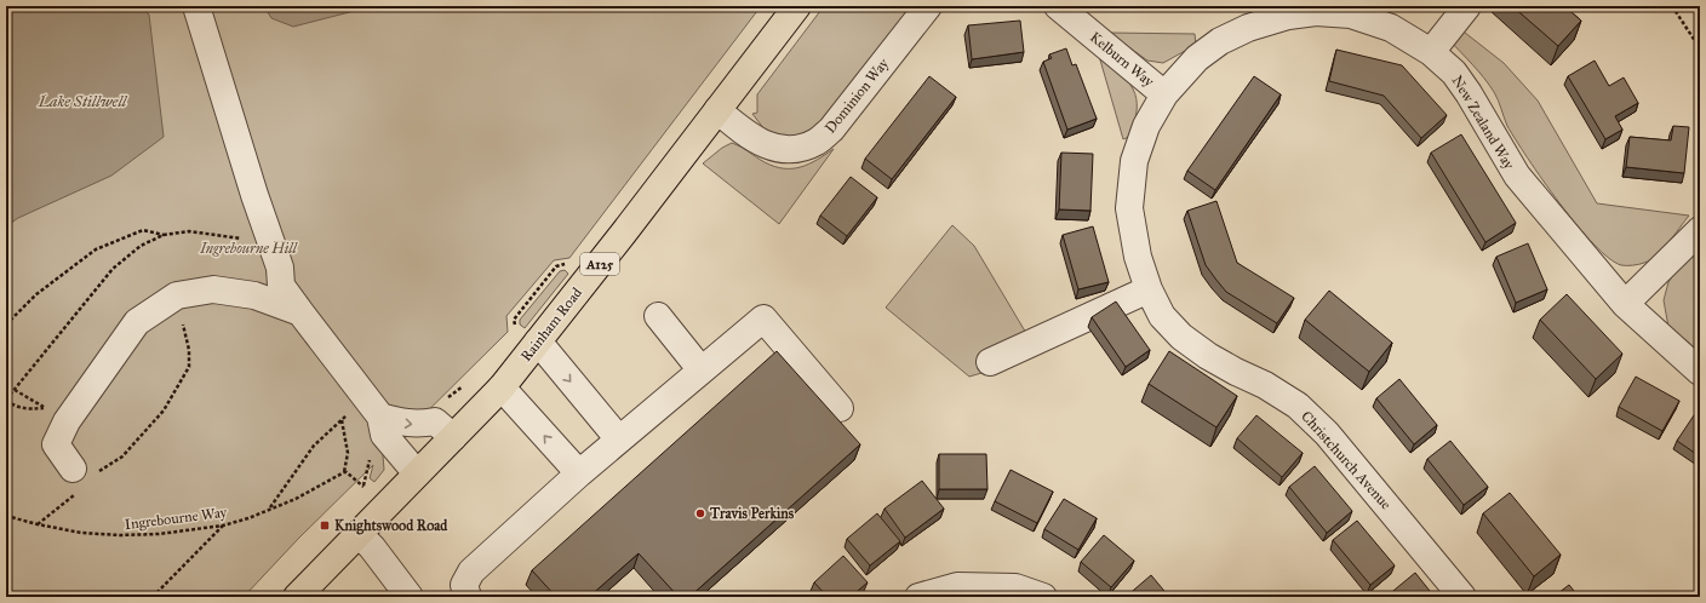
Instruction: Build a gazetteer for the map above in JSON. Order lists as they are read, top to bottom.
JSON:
{
  "streets": {
    "main road": ["A125", "Rainham Road"],
    "street": [
      "Kelburn Way",
      "Dominion Way",
      "New Zealand Way",
      "Christchurch Avenue"
    ],
    "path": ["Ingrebourne Way"]
  },
  "crossings": [
    ["Kelburn Way", "New Zealand Way"],
    ["Kelburn Way", "Christchurch Avenue"],
    ["Dominion Way", "Rainham Road"],
    ["New Zealand Way", "Christchurch Avenue"]
  ],
  "water": ["Lake Stillwell"],
  "parks": ["Ingrebourne Hill"],
  "places": {
    "other": ["Travis Perkins"],
    "transit": ["Knightswood Road"]
  }
}
